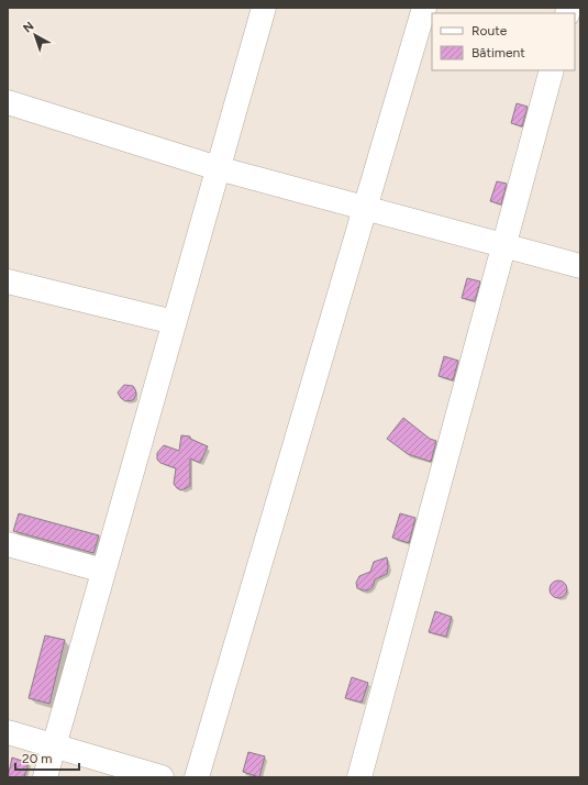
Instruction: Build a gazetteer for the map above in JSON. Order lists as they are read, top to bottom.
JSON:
{
  "legend": ["Route", "Bâtiment"],
  "scale_bar": "20 m",
  "north": "top left"
}
